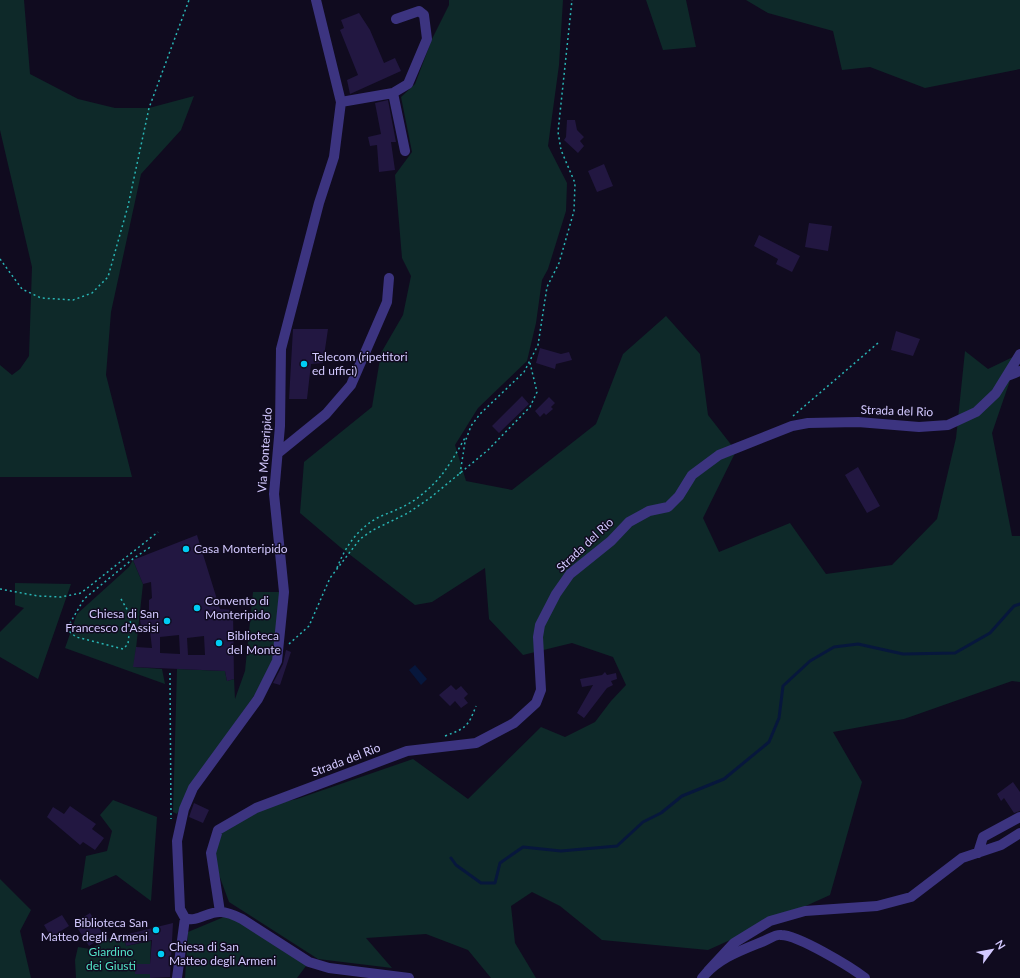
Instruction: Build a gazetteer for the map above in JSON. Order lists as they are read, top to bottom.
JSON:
{
  "streets": {
    "street": ["Strada del Rio", "Via Monteripido"]
  },
  "parks": ["Giardino dei Giusti"],
  "places": [
    "Telecom (ripetitori ed uffici)",
    "Casa Monteripido",
    "Convento di Monteripido",
    "Chiesa di San Francesco d'Assisi",
    "Biblioteca del Monte",
    "Biblioteca San Matteo degli Armeni",
    "Chiesa di San Matteo degli Armeni"
  ],
  "north": "top right"
}
